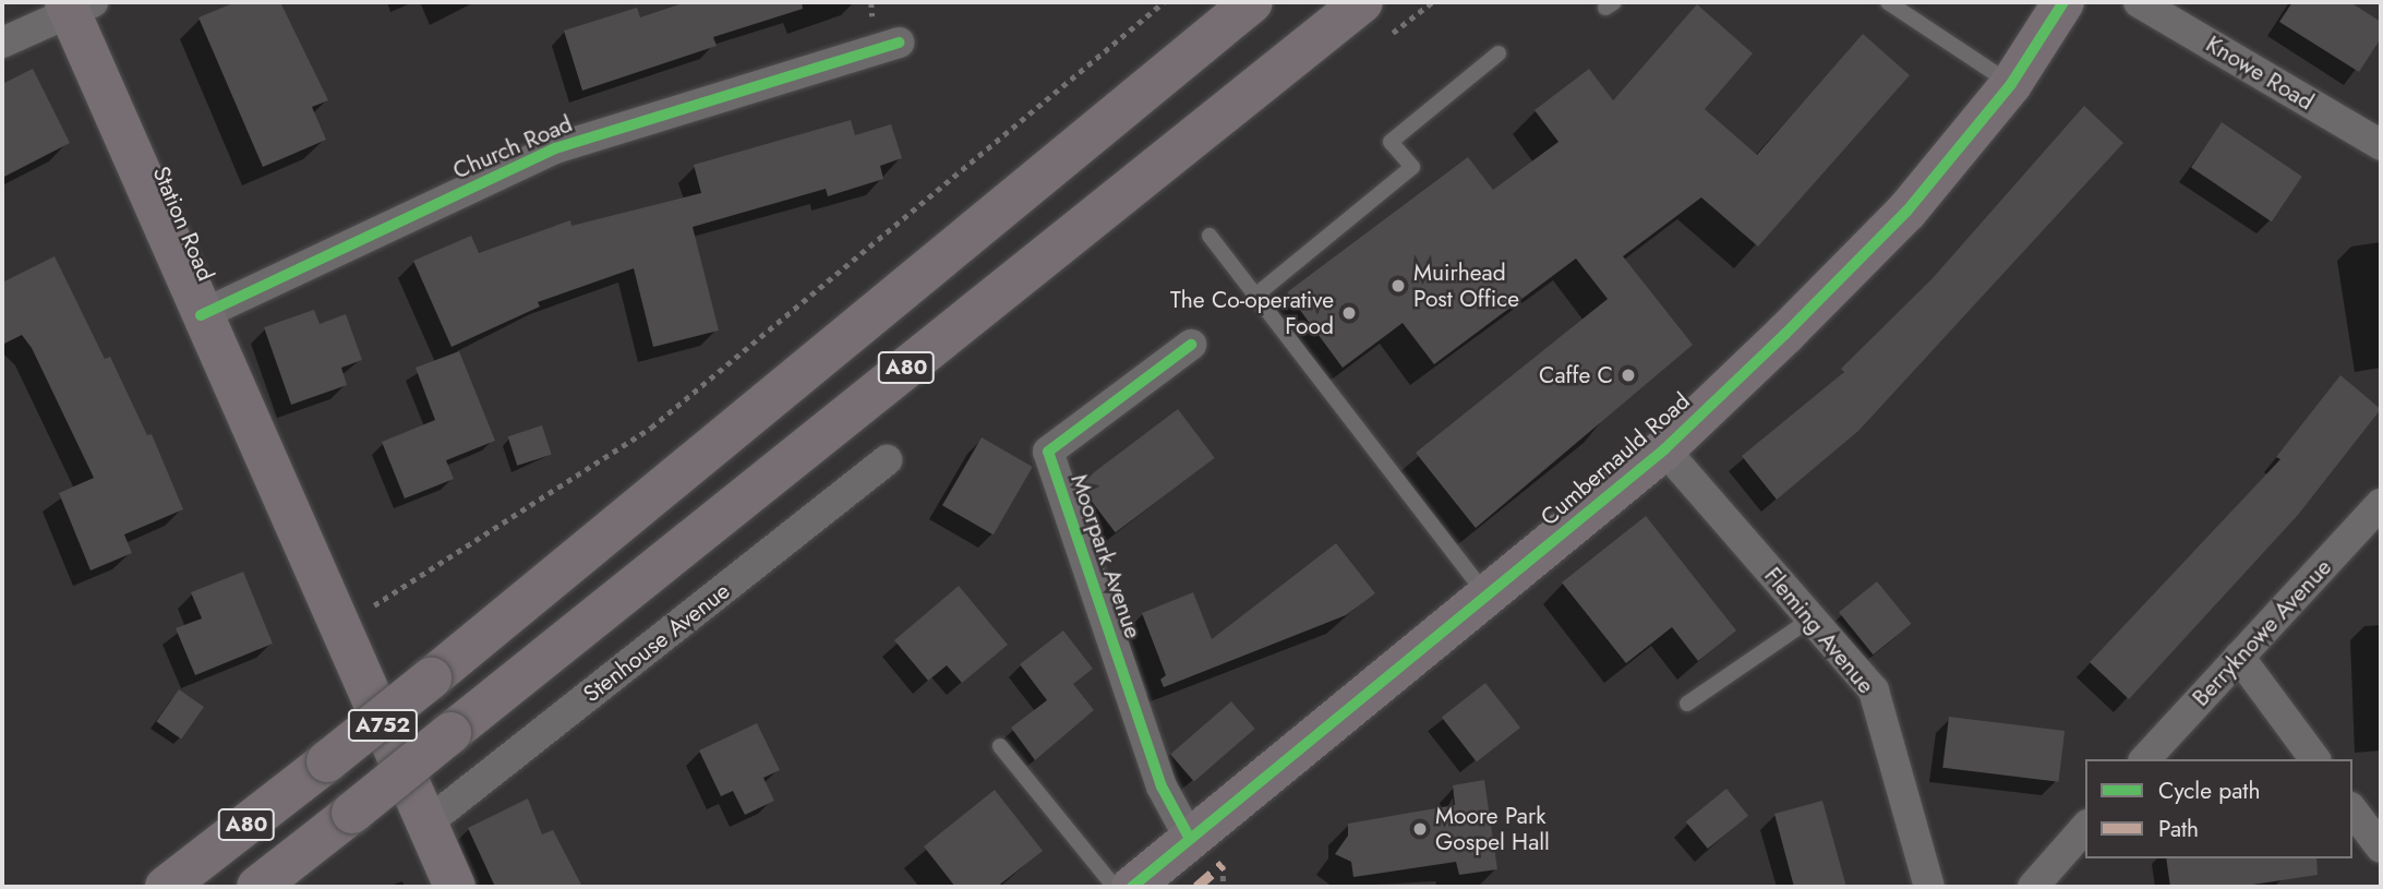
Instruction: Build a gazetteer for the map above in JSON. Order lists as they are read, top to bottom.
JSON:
{
  "streets": {
    "main road": [
      "Station Road",
      "A80",
      "Cumbernauld Road",
      "A752"
    ],
    "street": [
      "Knowe Road",
      "Church Road",
      "Moorpark Avenue",
      "Fleming Avenue",
      "Berryknowe Avenue",
      "Stenhouse Avenue"
    ]
  },
  "crossings": [
    ["Church Road", "Station Road"],
    ["Station Road", "Stenhouse Avenue"],
    ["Cumbernauld Road", "Moorpark Avenue"],
    ["Cumbernauld Road", "Fleming Avenue"]
  ],
  "places": [
    "Muirhead Post Office",
    "The Co-operative Food",
    "Caffe C",
    "Moore Park Gospel Hall"
  ],
  "legend": ["Cycle path", "Path"]
}
